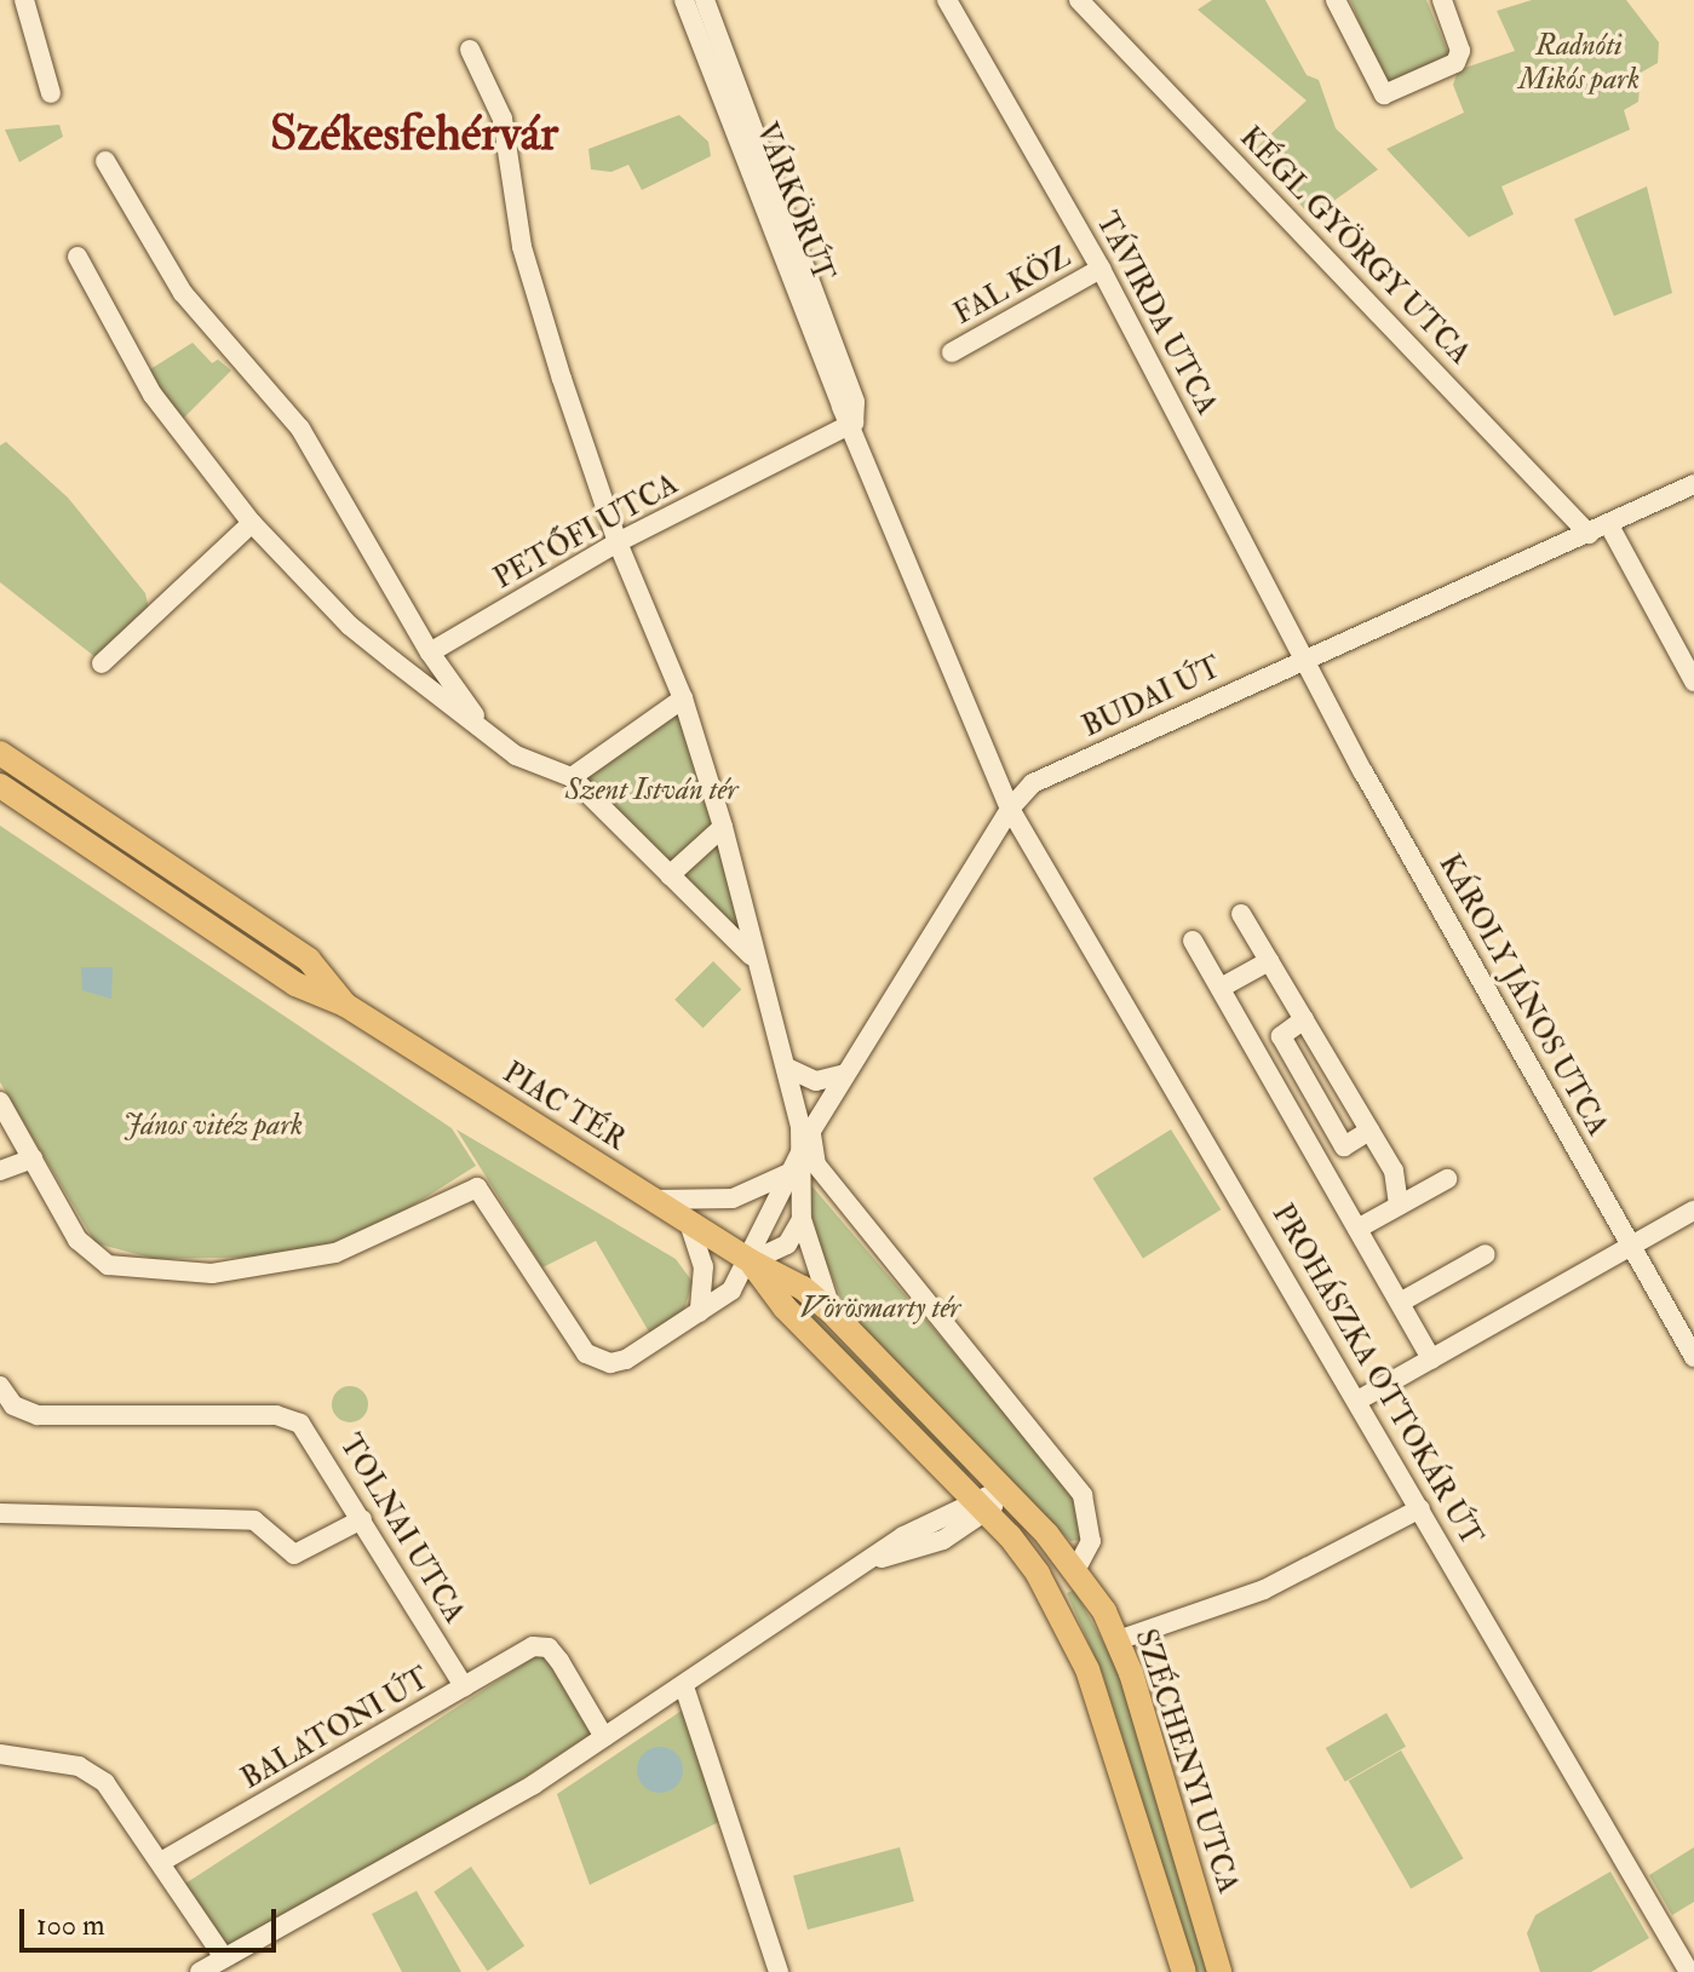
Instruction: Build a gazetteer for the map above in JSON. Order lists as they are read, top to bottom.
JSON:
{
  "streets": {
    "main road": ["PIAC TÉR", "SZÉCHENYI UTCA"],
    "street": [
      "VÁRKÖRÚT",
      "KÉGL GYÖRGY UTCA",
      "FAL KÖZ",
      "TÁVIRDA UTCA",
      "PETŐFI UTCA",
      "BUDAI ÚT",
      "KÁROLY JÁNOS UTCA",
      "PROHÁSZKA OTTOKÁR ÚT",
      "TOLNAI UTCA",
      "BALATONI ÚT"
    ]
  },
  "crossings": [
    ["VÁRKÖRÚT", "PETŐFI UTCA"],
    ["VÁRKÖRÚT", "BUDAI ÚT"],
    ["VÁRKÖRÚT", "PROHÁSZKA OTTOKÁR ÚT"],
    ["KÉGL GYÖRGY UTCA", "BUDAI ÚT"],
    ["FAL KÖZ", "TÁVIRDA UTCA"],
    ["TÁVIRDA UTCA", "BUDAI ÚT"],
    ["TÁVIRDA UTCA", "KÁROLY JÁNOS UTCA"],
    ["BUDAI ÚT", "KÁROLY JÁNOS UTCA"],
    ["BUDAI ÚT", "PIAC TÉR"],
    ["BUDAI ÚT", "PROHÁSZKA OTTOKÁR ÚT"],
    ["TOLNAI UTCA", "BALATONI ÚT"]
  ],
  "districts": ["Székesfehérvár"],
  "parks": [
    "Radnóti Mikós park",
    "Szent István tér",
    "János vitéz park",
    "Vörösmarty tér"
  ],
  "scale_bar": "100 m"
}
